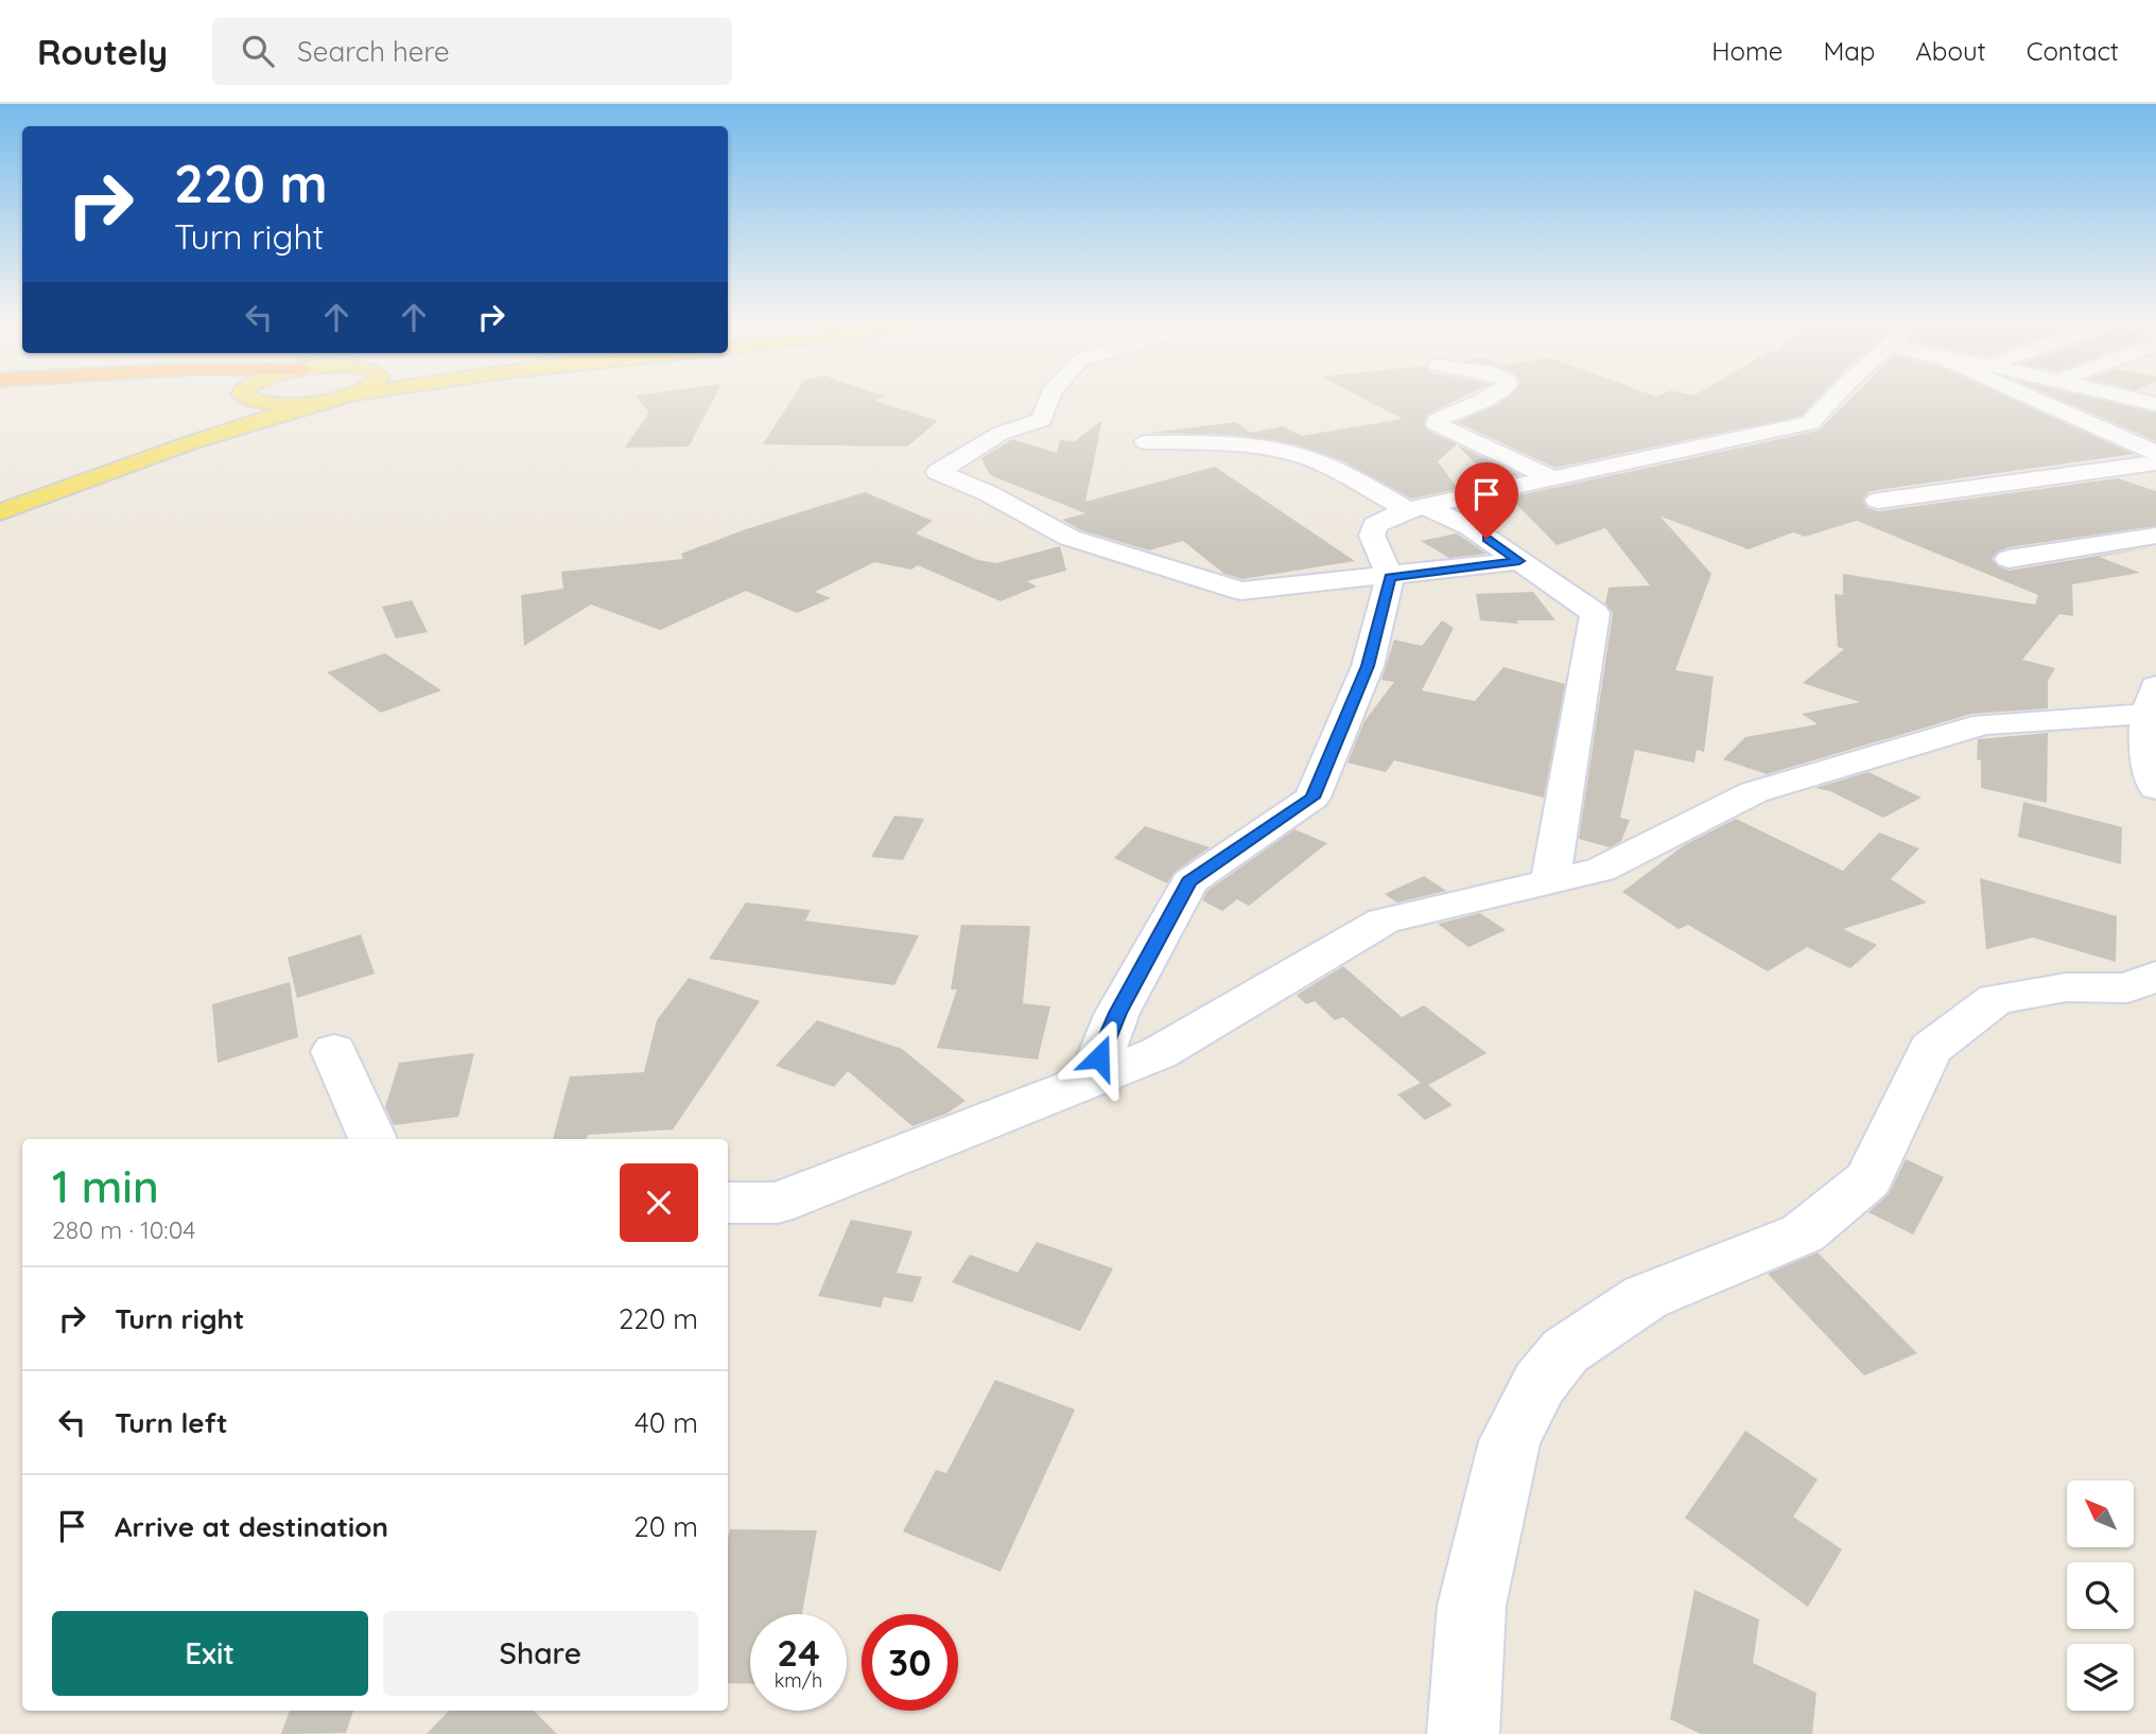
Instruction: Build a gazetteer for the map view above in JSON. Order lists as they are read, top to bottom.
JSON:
{
  "north": "top left",
  "page": {
    "header": "Routely",
    "search": "Search here",
    "nav": [
      "Home",
      "Map",
      "About",
      "Contact"
    ],
    "turn": ["220 m", "Turn right"],
    "heading": ["1 min", "280 m · 10:04"],
    "list": [
      {
        "name": "Turn right",
        "value": "220 m"
      },
      {
        "name": "Turn left",
        "value": "40 m"
      },
      {
        "name": "Arrive at destination",
        "value": "20 m"
      }
    ],
    "buttons": ["Exit", "Share"],
    "speed": "24 km/h",
    "limit": "30"
  }
}
